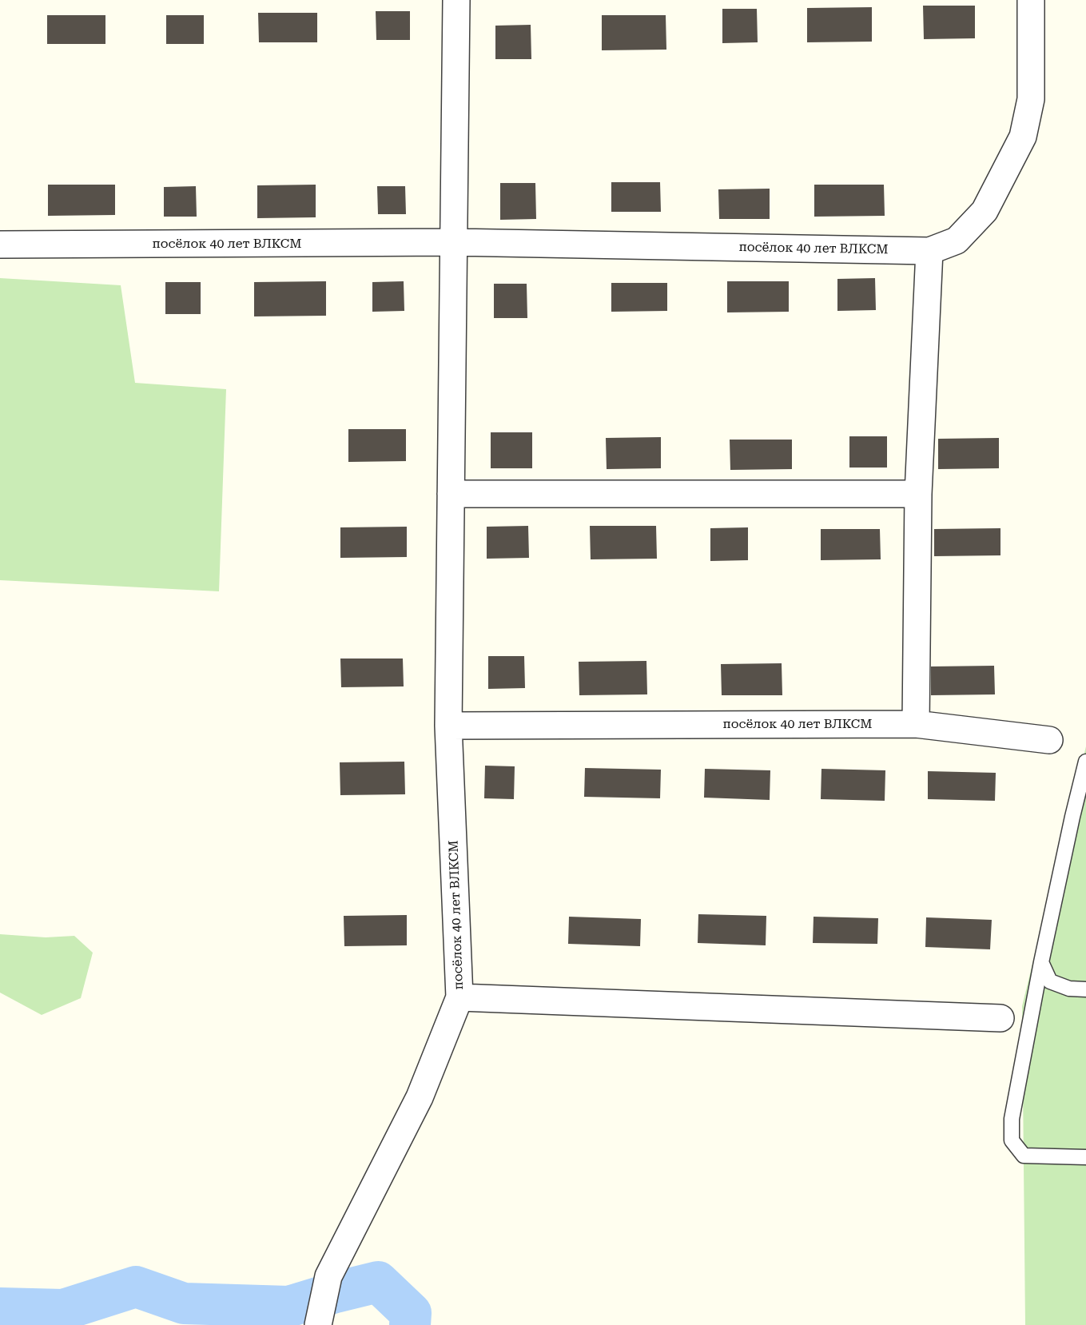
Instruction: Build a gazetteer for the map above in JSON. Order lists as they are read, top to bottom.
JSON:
{
  "streets": {
    "street": ["посёлок 40 лет ВЛКСМ"]
  }
}
